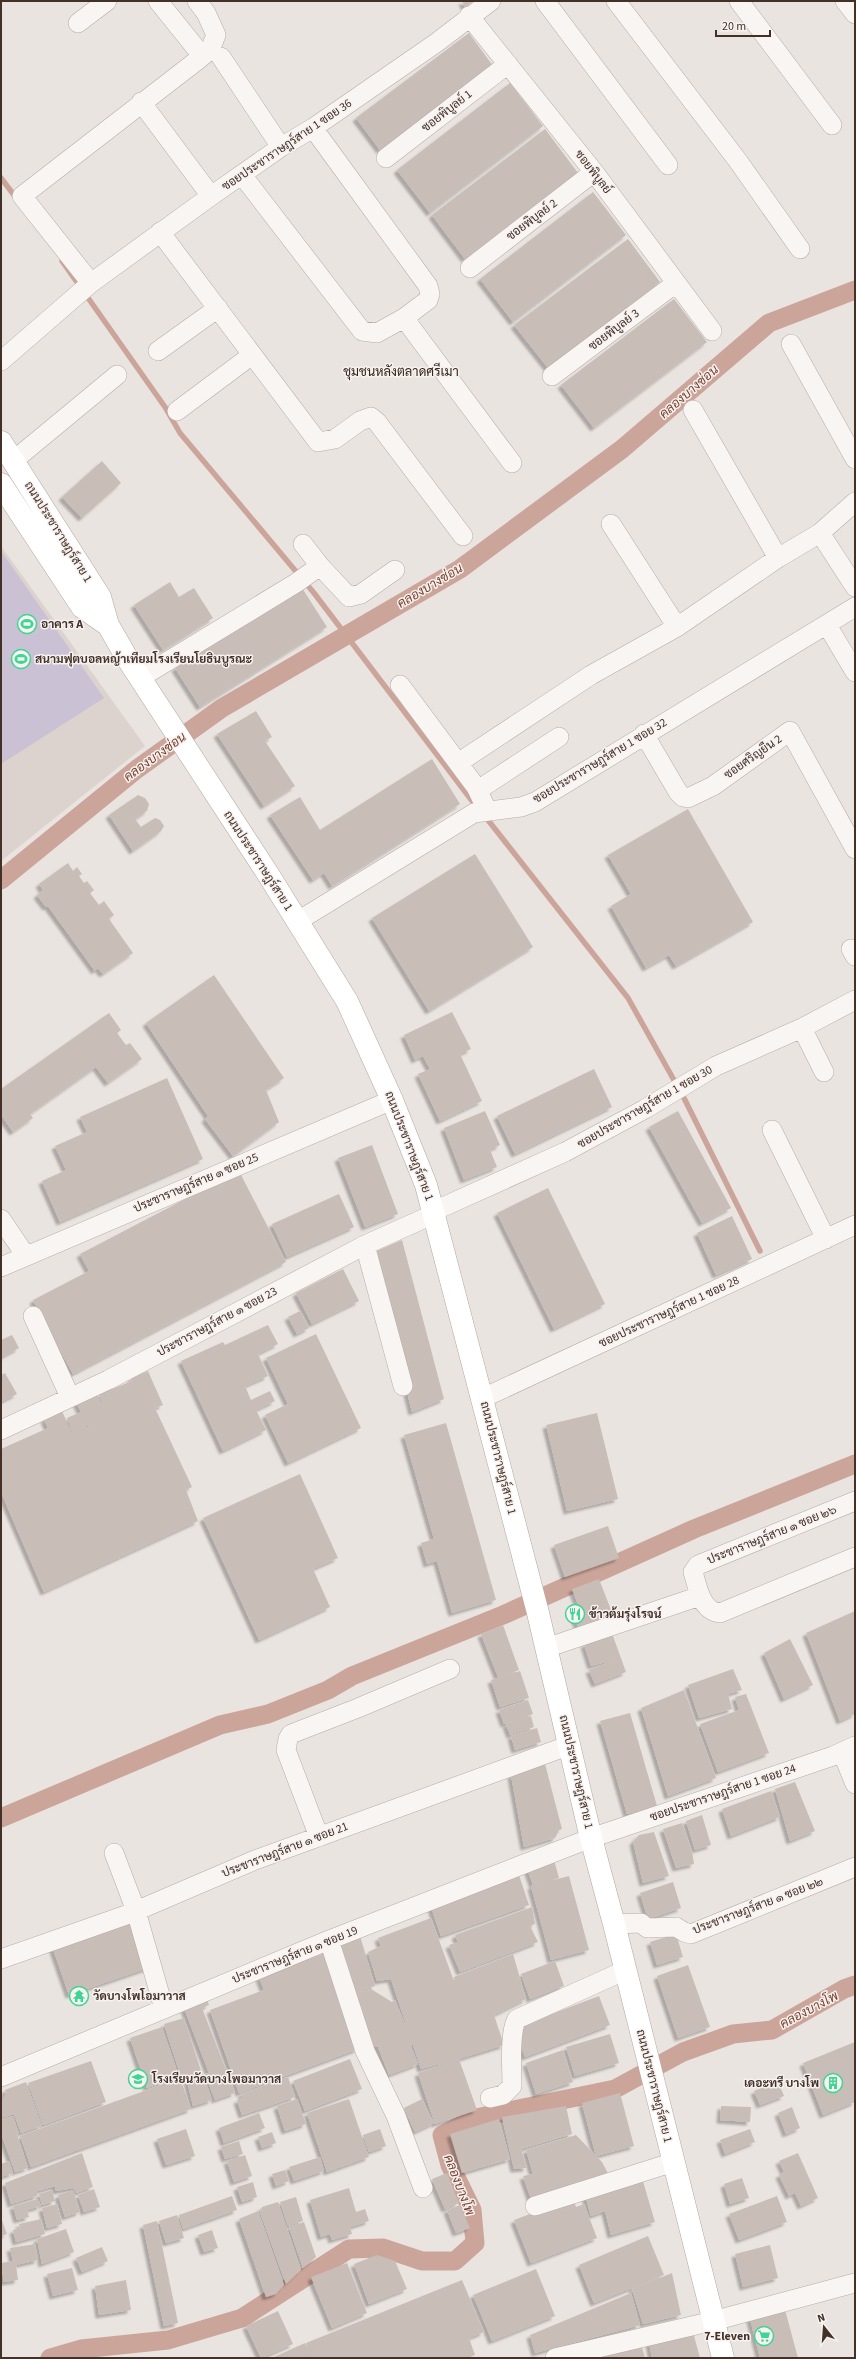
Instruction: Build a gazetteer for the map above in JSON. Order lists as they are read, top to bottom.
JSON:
{
  "streets": {
    "main road": ["ถนนประชาราษฎร์สาย 1"],
    "street": [
      "ซอยพิบูลย์ 1",
      "ซอยประชาราษฎร์สาย 1 ซอย 36",
      "ซอยพิบูลย์",
      "ซอยพิบูลย์ 2",
      "ซอยพิบูลย์ 3",
      "ซอยศริญยืน 2",
      "ซอยประชาราษฎร์สาย 1 ซอย 32",
      "ซอยประชาราษฎร์สาย 1 ซอย 30",
      "ประชาราษฎร์สาย ๑ ซอย 25",
      "ซอยประชาราษฎร์สาย 1 ซอย 28",
      "ประชาราษฎร์สาย ๑ ซอย 23",
      "ประชาราษฎร์สาย ๑ ซอย ๒๖",
      "ซอยประชาราษฎร์สาย 1 ซอย 24",
      "ประชาราษฎร์สาย ๑ ซอย 21",
      "ประชาราษฎร์สาย ๑ ซอย ๒๒",
      "ประชาราษฎร์สาย ๑ ซอย 19"
    ]
  },
  "crossings": [
    ["ซอยพิบูลย์ 1", "ซอยพิบูลย์"],
    ["ซอยประชาราษฎร์สาย 1 ซอย 36", "ซอยพิบูลย์"],
    ["ซอยพิบูลย์", "ซอยพิบูลย์ 2"],
    ["ซอยพิบูลย์", "ซอยพิบูลย์ 3"],
    ["ถนนประชาราษฎร์สาย 1", "ซอยประชาราษฎร์สาย 1 ซอย 32"],
    ["ถนนประชาราษฎร์สาย 1", "ซอยประชาราษฎร์สาย 1 ซอย 30"],
    ["ถนนประชาราษฎร์สาย 1", "ประชาราษฎร์สาย ๑ ซอย 25"],
    ["ถนนประชาราษฎร์สาย 1", "ซอยประชาราษฎร์สาย 1 ซอย 28"],
    ["ถนนประชาราษฎร์สาย 1", "ประชาราษฎร์สาย ๑ ซอย 23"],
    ["ถนนประชาราษฎร์สาย 1", "ซอยประชาราษฎร์สาย 1 ซอย 24"],
    ["ถนนประชาราษฎร์สาย 1", "ประชาราษฎร์สาย ๑ ซอย 21"],
    ["ถนนประชาราษฎร์สาย 1", "ประชาราษฎร์สาย ๑ ซอย ๒๒"],
    ["ถนนประชาราษฎร์สาย 1", "ประชาราษฎร์สาย ๑ ซอย 19"],
    ["ซอยศริญยืน 2", "ซอยประชาราษฎร์สาย 1 ซอย 32"],
    ["ซอยประชาราษฎร์สาย 1 ซอย 30", "ประชาราษฎร์สาย ๑ ซอย 23"],
    ["ซอยประชาราษฎร์สาย 1 ซอย 24", "ประชาราษฎร์สาย ๑ ซอย 19"]
  ],
  "districts": ["ชุมชนหลังตลาดศรีเมา"],
  "water": ["คลองบางซ่อน", "คลองบางโพ"],
  "places": {
    "sports": ["อาคาร A", "สนามฟุตบอลหญ้าเทียมโรงเรียนโยธินบูรณะ"],
    "restaurant": ["ข้าวต้มรุ่งโรจน์"],
    "temple": ["วัดบางโพโอมาวาส"],
    "school or university": ["โรงเรียนวัดบางโพอมาวาส"],
    "building": ["เดอะทรี บางโพ"],
    "supermarket": ["7-Eleven"]
  },
  "scale_bar": "20 m",
  "north": "top"
}
